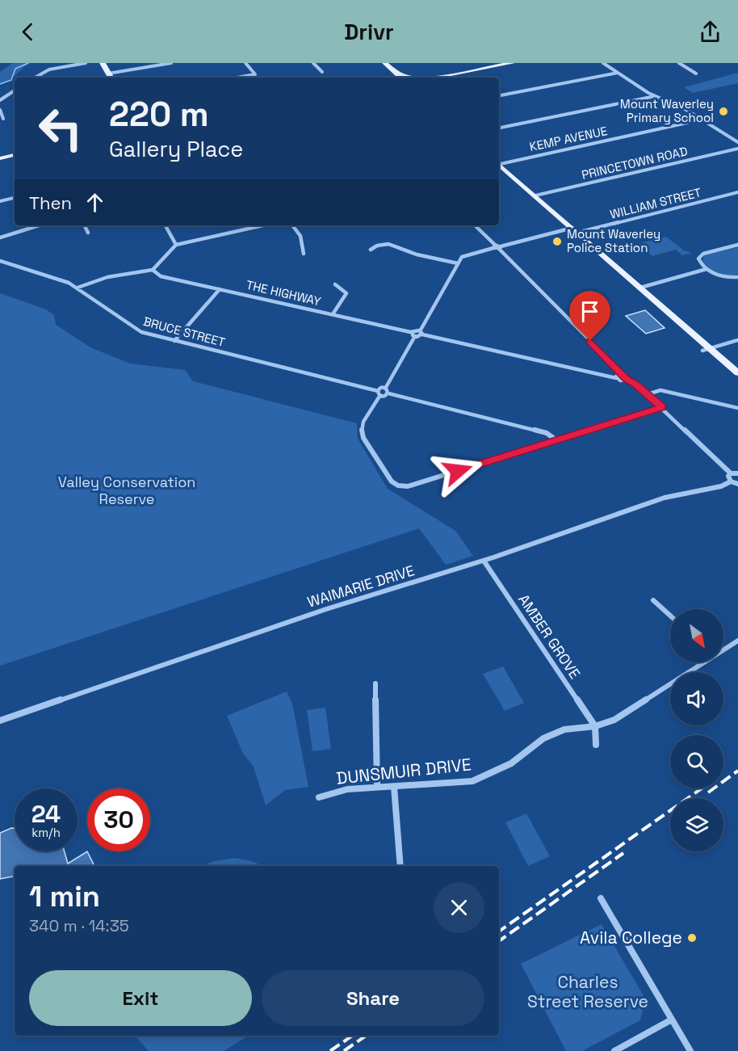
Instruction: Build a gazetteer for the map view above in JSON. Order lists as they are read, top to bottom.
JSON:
{
  "streets": {
    "street": [
      "KEMP AVENUE",
      "PRINCETOWN ROAD",
      "WILLIAM STREET",
      "THE HIGHWAY",
      "BRUCE STREET",
      "WAIMARIE DRIVE",
      "AMBER GROVE",
      "DUNSMUIR DRIVE"
    ]
  },
  "crossings": [
    ["WAIMARIE DRIVE", "AMBER GROVE"],
    ["AMBER GROVE", "DUNSMUIR DRIVE"]
  ],
  "parks": ["Valley Conservation Reserve", "Charles Street Reserve"],
  "places": ["Mount Waverley Primary School", "Mount Waverley Police Station", "Avila College"],
  "north": "bottom right",
  "page": {
    "header": "Drivr",
    "turn": ["220 m", "Gallery Place"],
    "then": "Then",
    "speed": "24 km/h",
    "limit": "30",
    "heading": ["1 min", "340 m · 14:35"],
    "buttons": ["Exit", "Share"]
  }
}
